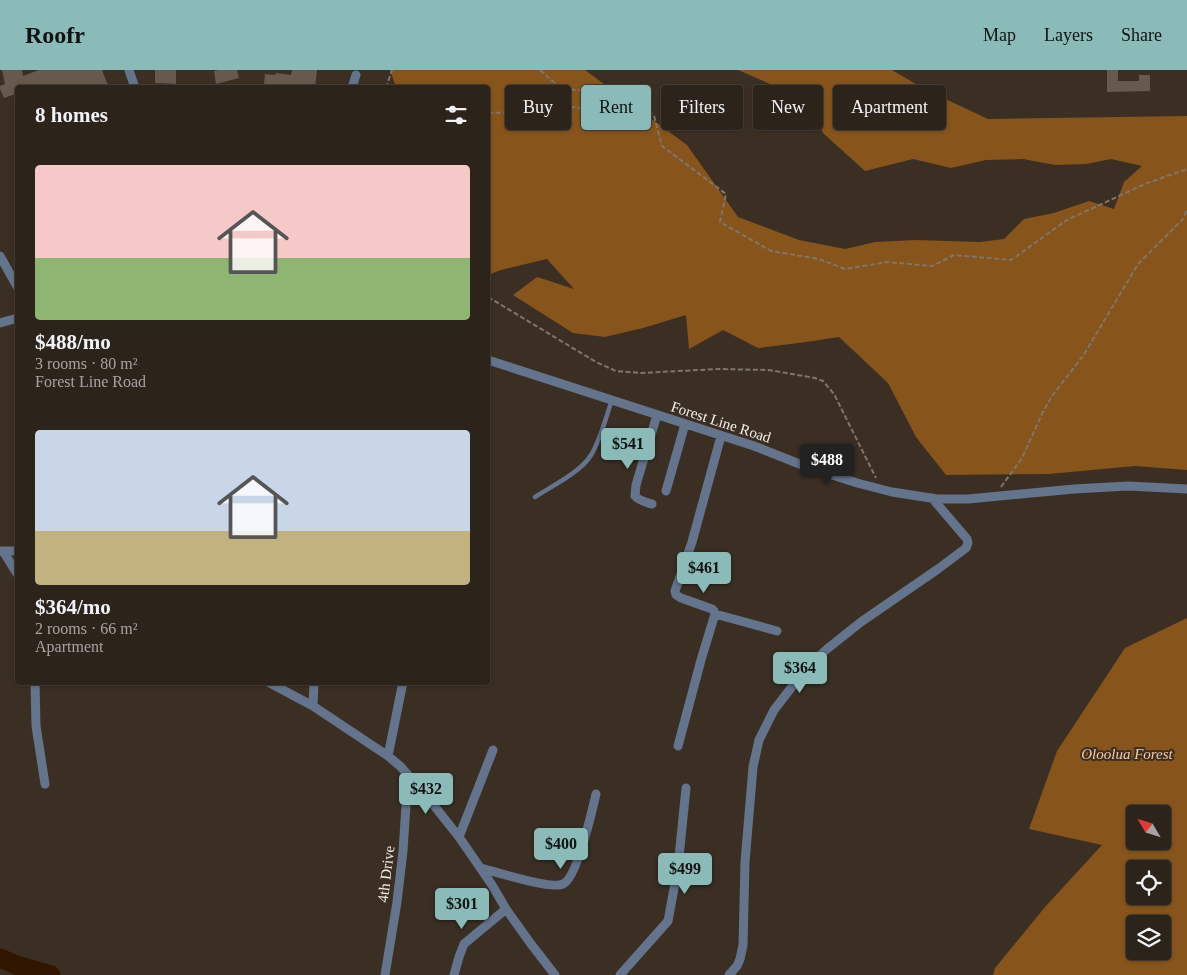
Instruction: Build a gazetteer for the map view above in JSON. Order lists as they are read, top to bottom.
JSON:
{
  "streets": {
    "street": ["Forest Line Road", "4th Drive"]
  },
  "parks": ["Oloolua Forest"],
  "north": "top left",
  "page": {
    "header": "Roofr",
    "nav": ["Map", "Layers", "Share"],
    "chip": [
      "Buy",
      "Rent",
      "Filters",
      "New",
      "Apartment"
    ],
    "heading": "8 homes",
    "list": [
      {
        "name": "$488/mo",
        "note": "3 rooms · 80 m² · Forest Line Road"
      },
      {
        "name": "$364/mo",
        "note": "2 rooms · 66 m² · Apartment"
      }
    ],
    "price": [
      "$541",
      "$488",
      "$461",
      "$364",
      "$432",
      "$400",
      "$499",
      "$301"
    ]
  }
}
